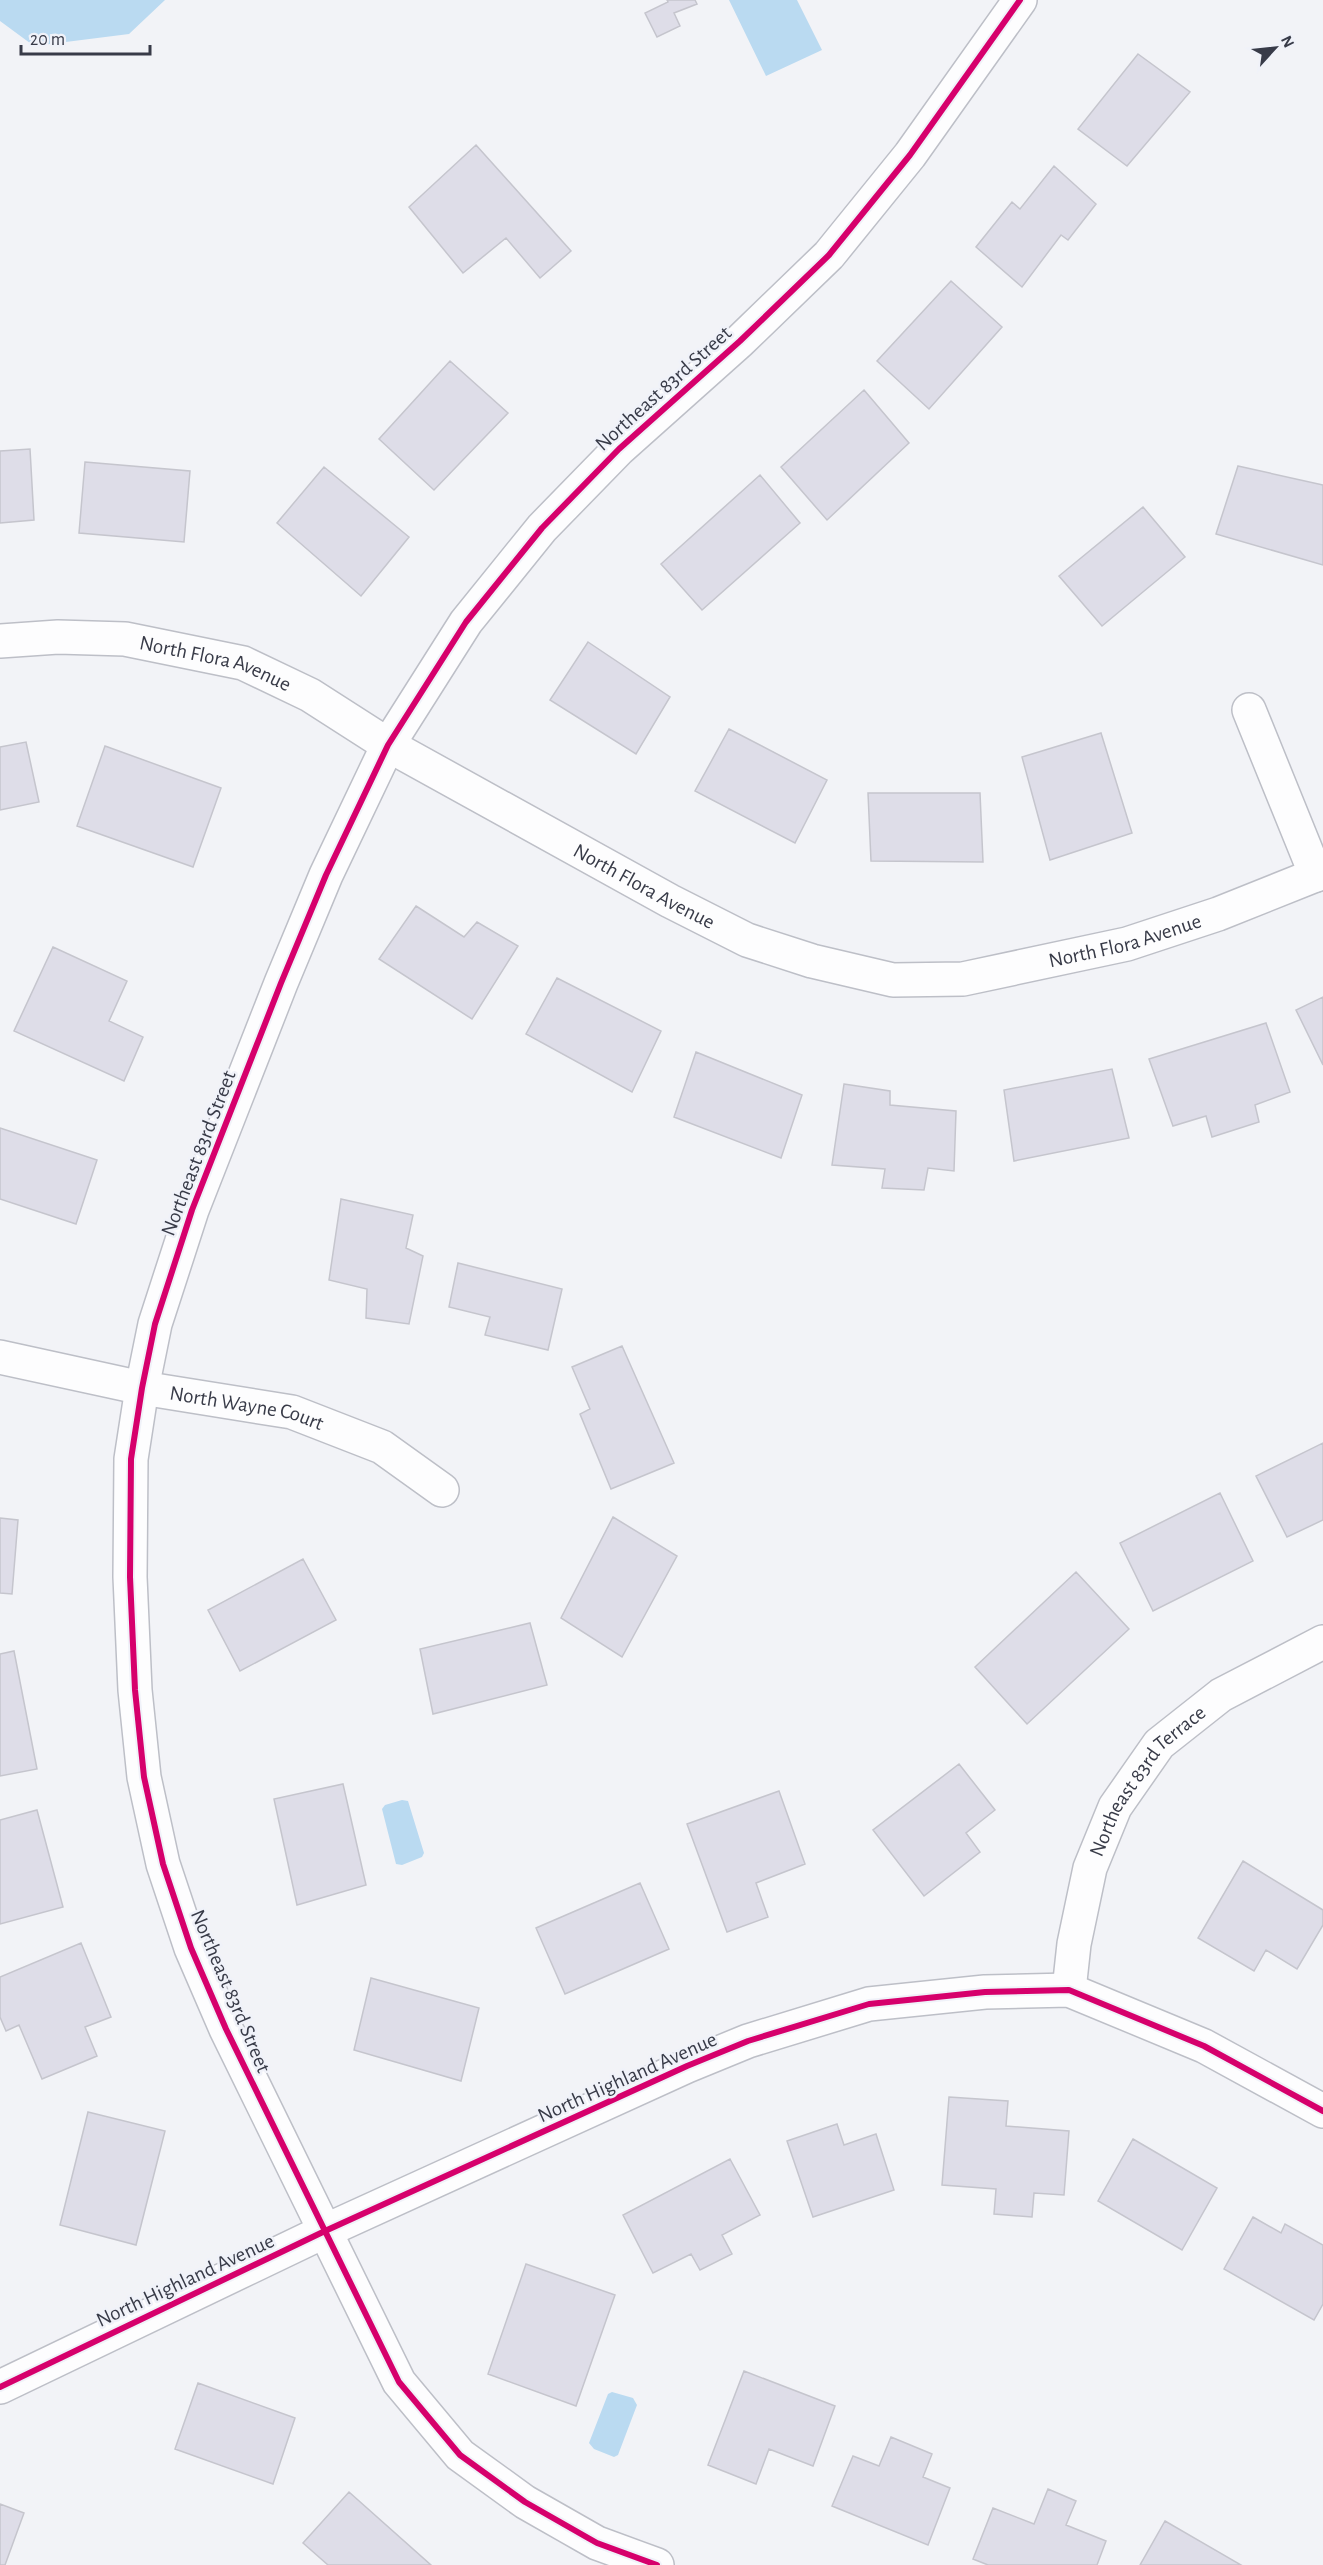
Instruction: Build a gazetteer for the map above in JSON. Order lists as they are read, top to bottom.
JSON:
{
  "streets": {
    "street": [
      "Northeast 83rd Street",
      "North Flora Avenue",
      "North Wayne Court",
      "Northeast 83rd Terrace",
      "North Highland Avenue"
    ]
  },
  "crossings": [
    ["Northeast 83rd Street", "North Flora Avenue"],
    ["Northeast 83rd Street", "North Wayne Court"],
    ["Northeast 83rd Street", "North Highland Avenue"],
    ["Northeast 83rd Terrace", "North Highland Avenue"]
  ],
  "scale_bar": "20 m",
  "north": "top right"
}
